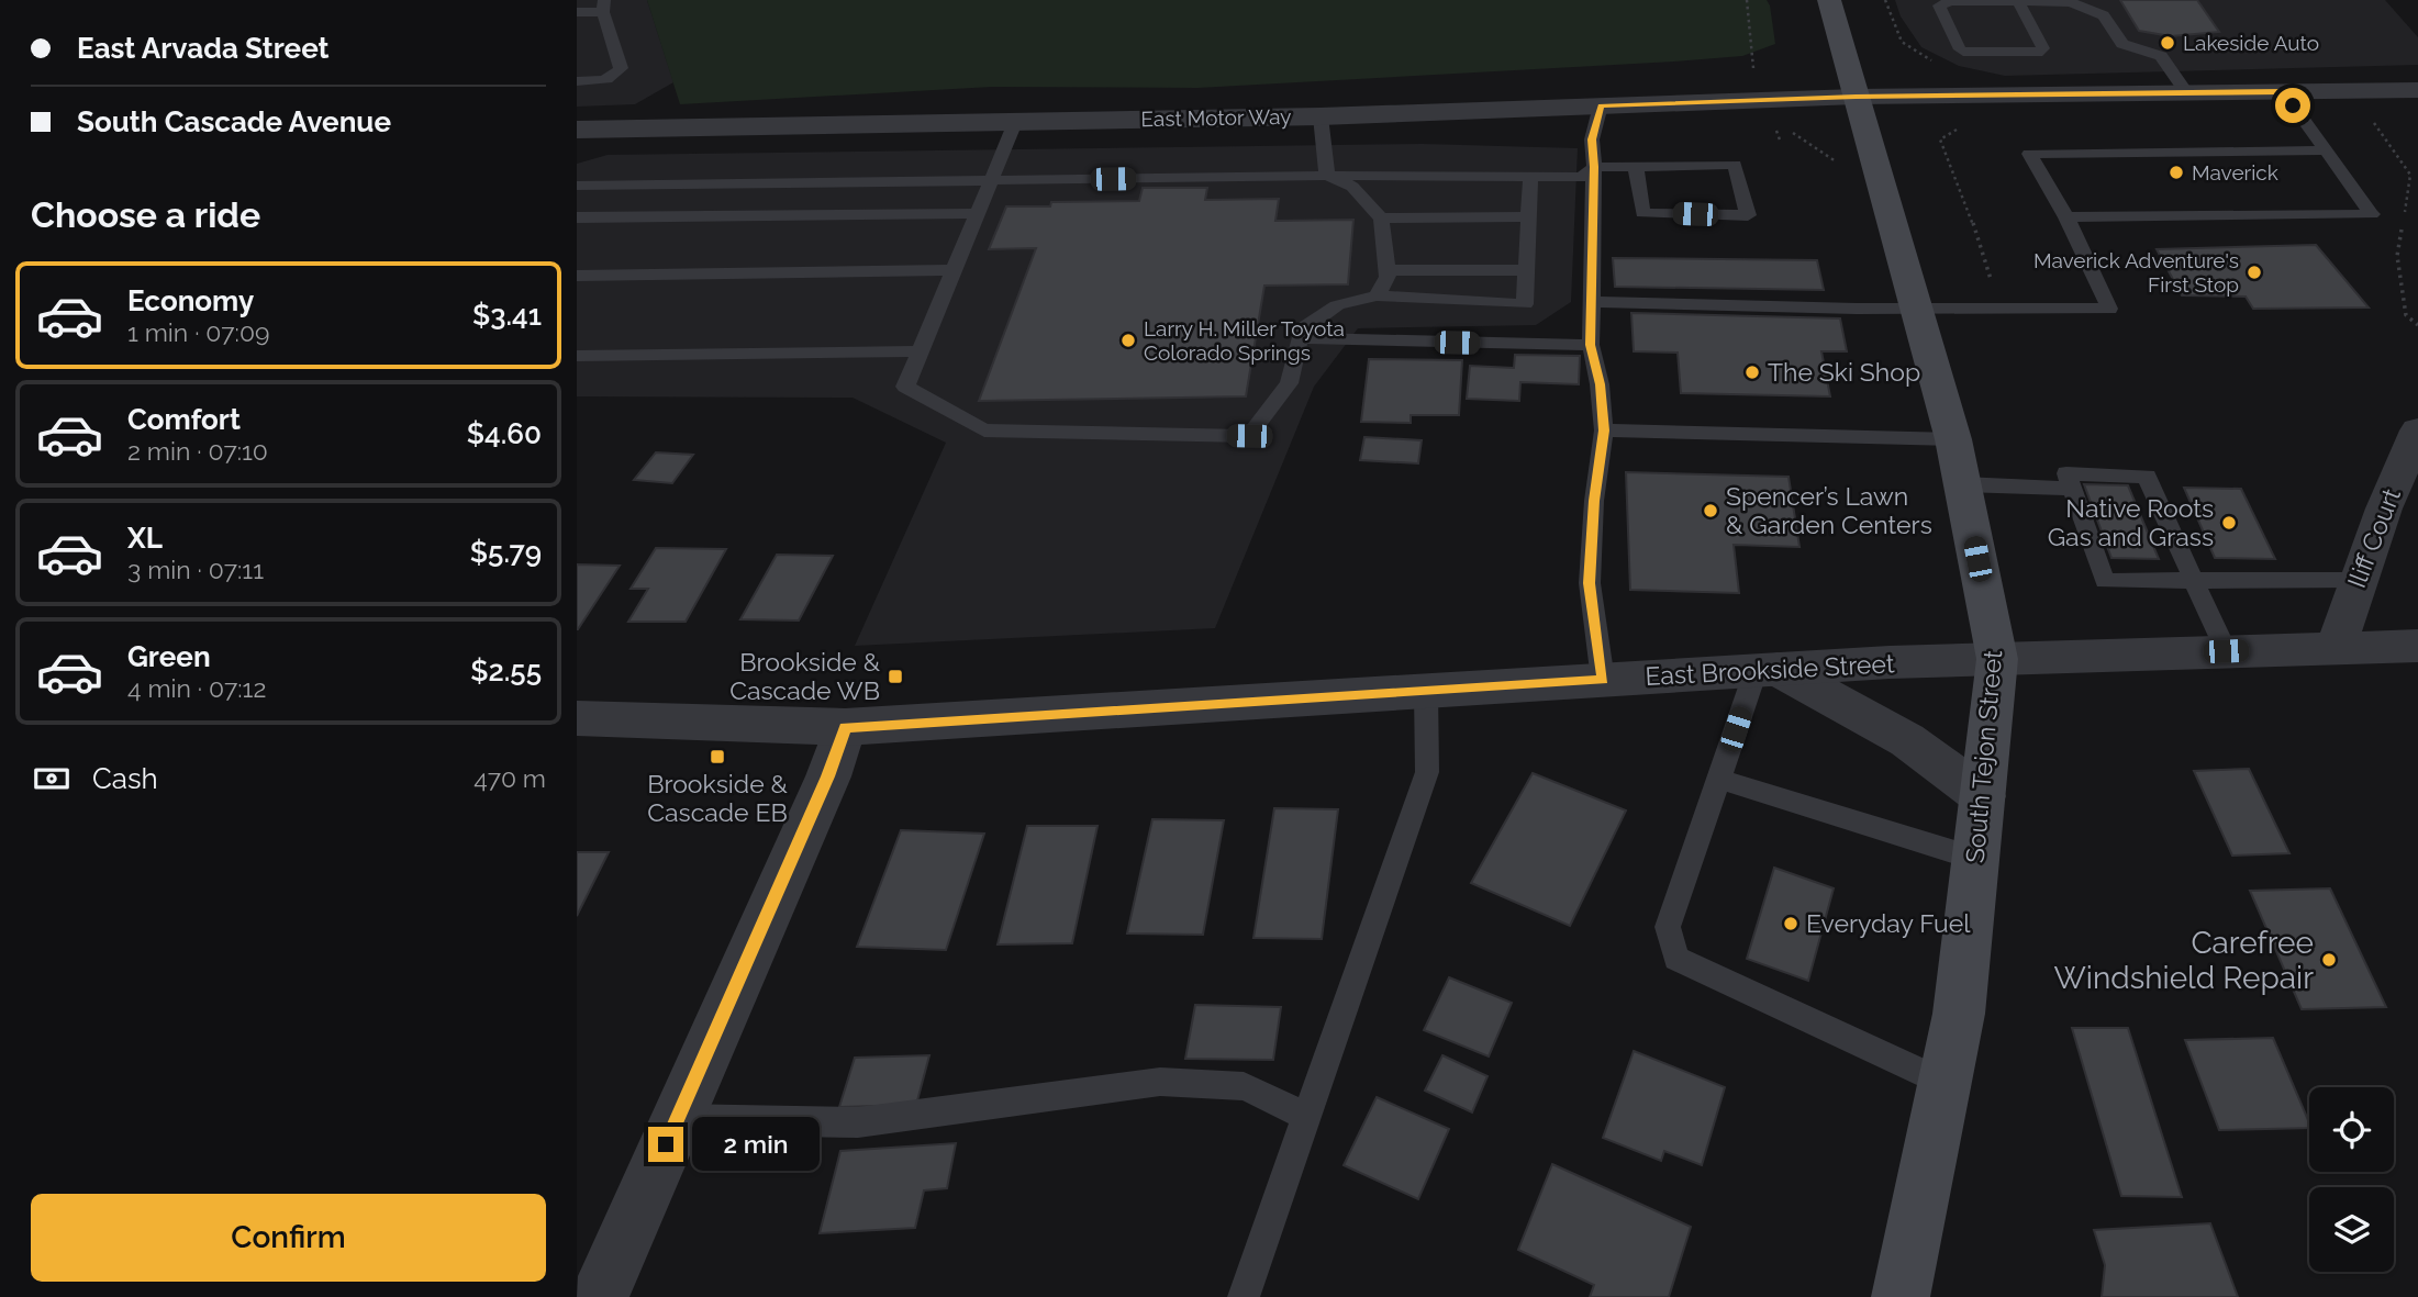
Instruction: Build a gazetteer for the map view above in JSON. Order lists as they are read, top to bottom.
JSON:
{
  "streets": {
    "main road": ["South Tejon Street"],
    "street": ["East Motor Way", "Iliff Court", "East Brookside Street"]
  },
  "crossings": [
    ["East Motor Way", "South Tejon Street"],
    ["Iliff Court", "East Brookside Street"],
    ["East Brookside Street", "South Tejon Street"]
  ],
  "places": {
    "other": [
      "Lakeside Auto",
      "Maverick",
      "Maverick Adventure's First Stop",
      "Larry H. Miller Toyota Colorado Springs",
      "The Ski Shop",
      "Spencer’s Lawn & Garden Centers",
      "Native Roots Gas and Grass",
      "Everyday Fuel",
      "Carefree Windshield Repair"
    ],
    "transit": ["Brookside & Cascade WB", "Brookside & Cascade EB"]
  },
  "page": {
    "banner": ["East Arvada Street", "South Cascade Avenue"],
    "heading": "Choose a ride",
    "list": [
      {
        "name": "Economy",
        "note": "1 min · 07:09",
        "value": "$3.41"
      },
      {
        "name": "Comfort",
        "note": "2 min · 07:10",
        "value": "$4.60"
      },
      {
        "name": "XL",
        "note": "3 min · 07:11",
        "value": "$5.79"
      },
      {
        "name": "Green",
        "note": "4 min · 07:12",
        "value": "$2.55"
      }
    ],
    "pay": ["Cash", "470 m"],
    "bubble": "2 min",
    "buttons": "Confirm"
  }
}
